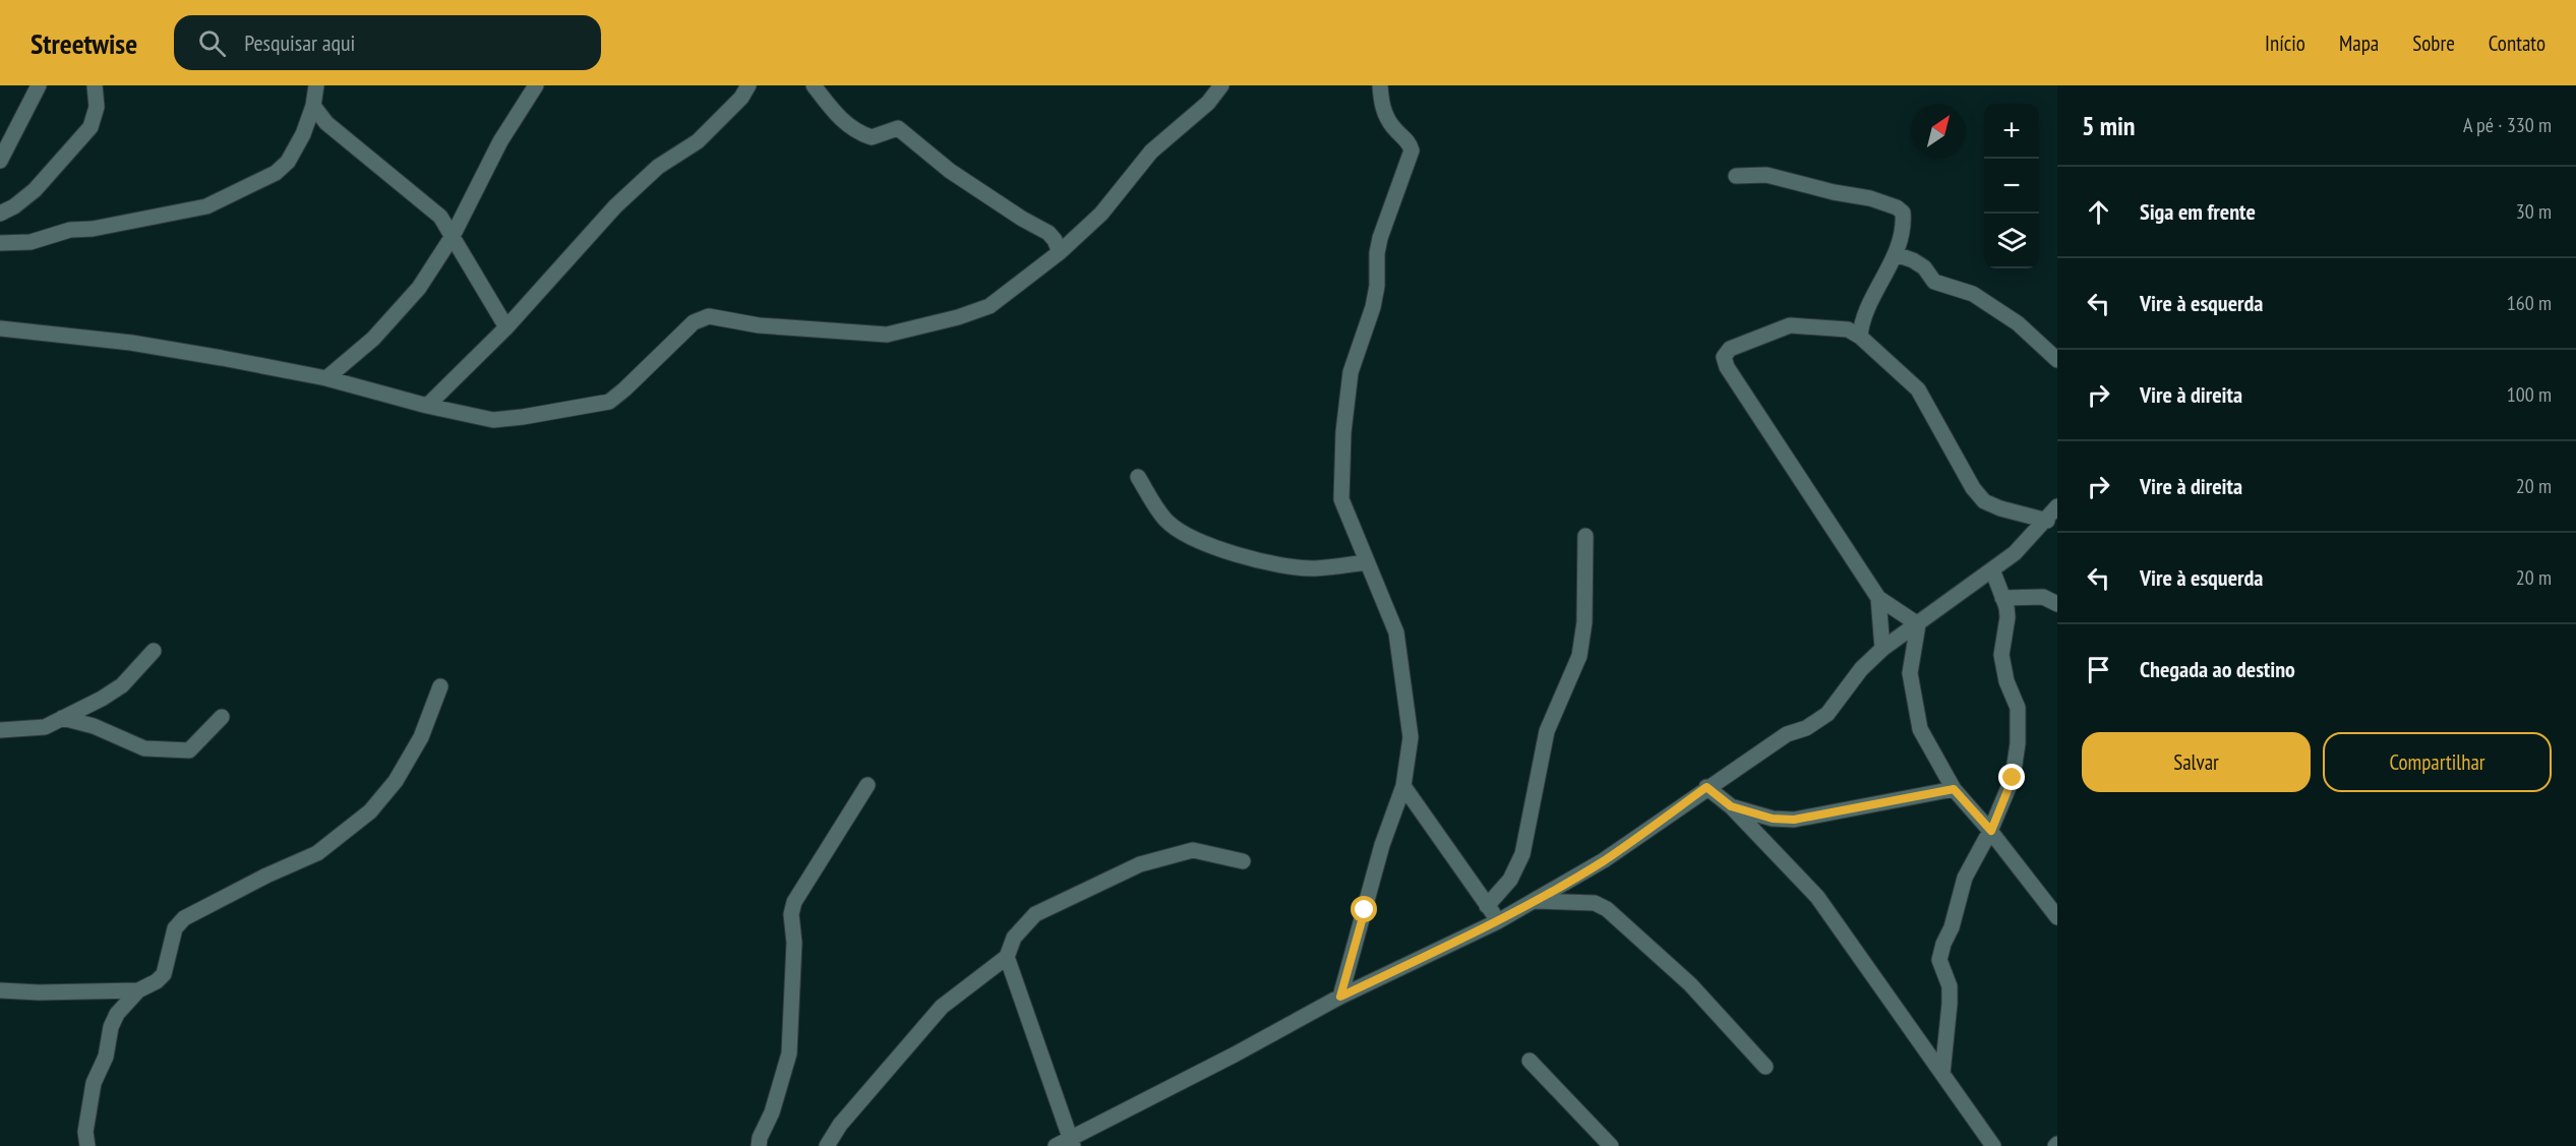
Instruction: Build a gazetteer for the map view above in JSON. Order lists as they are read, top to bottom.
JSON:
{
  "north": "top right",
  "page": {
    "header": "Streetwise",
    "search": "Pesquisar aqui",
    "nav": [
      "Início",
      "Mapa",
      "Sobre",
      "Contato"
    ],
    "heading": ["5 min", "A pé · 330 m"],
    "map_buttons": ["+", "−"],
    "list": [
      ["Siga em frente", "30 m"],
      ["Vire à esquerda", "160 m"],
      ["Vire à direita", "100 m"],
      ["Vire à direita", "20 m"],
      ["Vire à esquerda", "20 m"],
      "Chegada ao destino"
    ],
    "buttons": ["Salvar", "Compartilhar"]
  }
}
